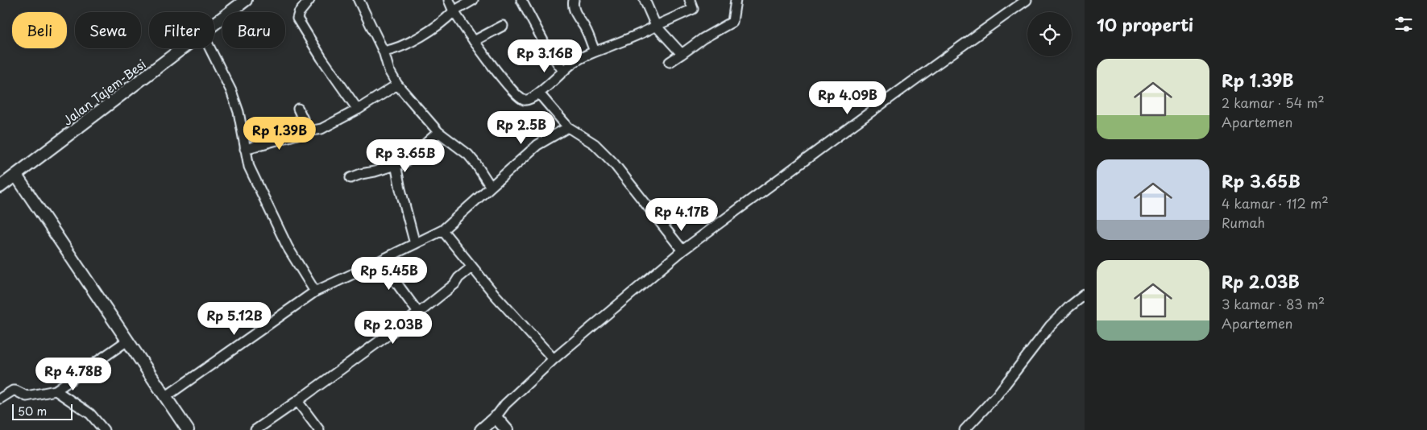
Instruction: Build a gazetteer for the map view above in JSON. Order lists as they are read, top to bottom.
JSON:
{
  "streets": {
    "street": ["Jalan Tajem-Besi"]
  },
  "scale_bar": "50 m",
  "page": {
    "heading": "10 properti",
    "chip": [
      "Beli",
      "Sewa",
      "Filter",
      "Baru"
    ],
    "price": [
      "Rp 3.16B",
      "Rp 4.09B",
      "Rp 2.5B",
      "Rp 1.39B",
      "Rp 3.65B",
      "Rp 4.17B",
      "Rp 5.45B",
      "Rp 5.12B",
      "Rp 2.03B",
      "Rp 4.78B"
    ],
    "list": [
      {
        "name": "Rp 1.39B",
        "note": "2 kamar · 54 m² · Apartemen"
      },
      {
        "name": "Rp 3.65B",
        "note": "4 kamar · 112 m² · Rumah"
      },
      {
        "name": "Rp 2.03B",
        "note": "3 kamar · 83 m² · Apartemen"
      }
    ],
    "scale": "50 m"
  }
}
